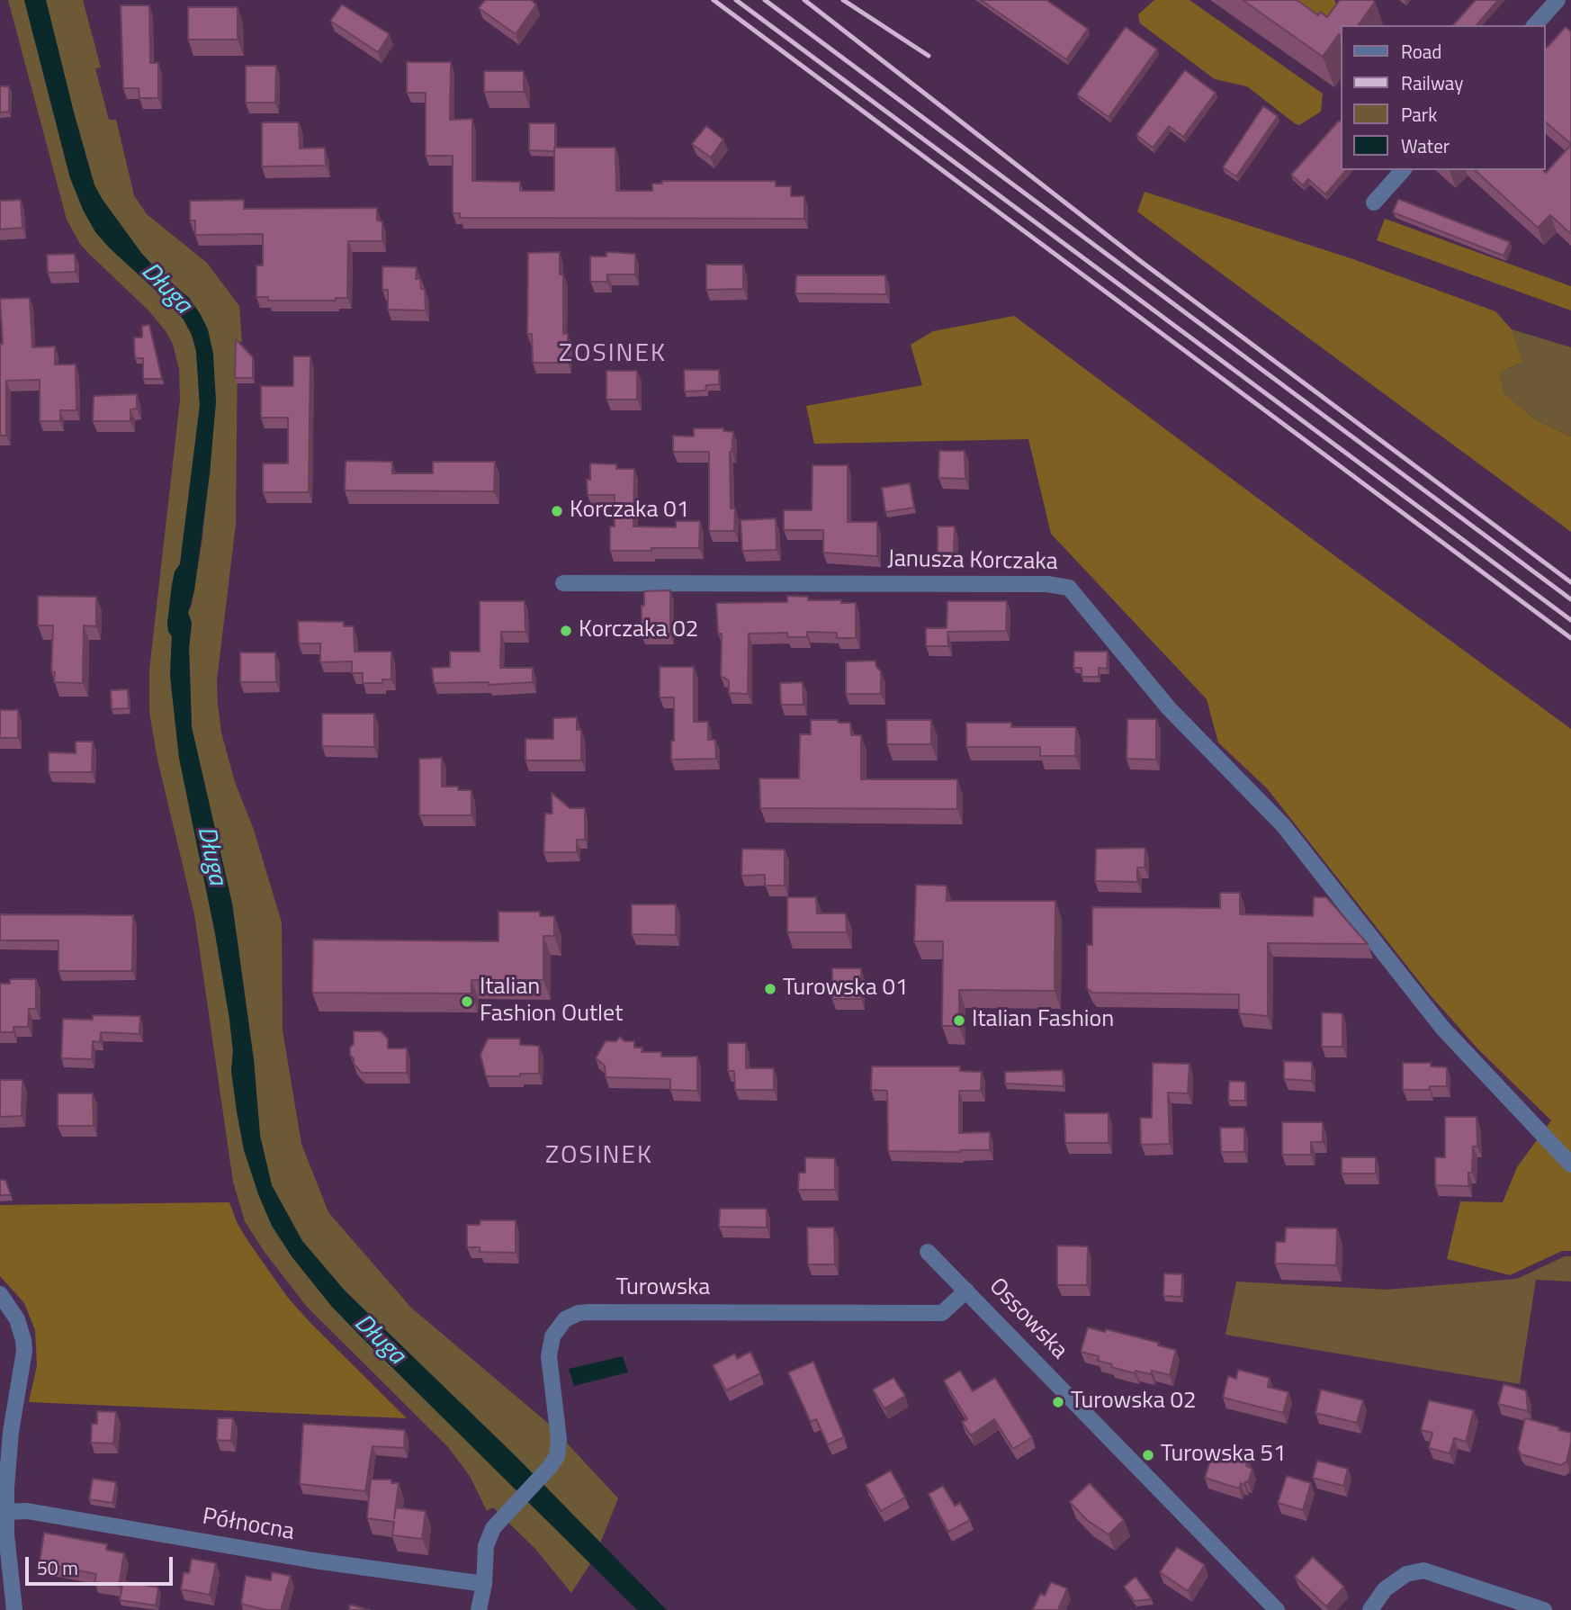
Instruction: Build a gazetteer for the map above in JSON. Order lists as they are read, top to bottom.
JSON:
{
  "streets": {
    "street": [
      "Janusza Korczaka",
      "Turowska",
      "Ossowska",
      "Północna"
    ]
  },
  "crossings": [
    ["Turowska", "Ossowska"],
    ["Turowska", "Północna"]
  ],
  "districts": ["ZOSINEK", "ZOSINEK"],
  "water": ["Długa"],
  "places": [
    "Korczaka 01",
    "Korczaka 02",
    "Turowska 01",
    "Italian Fashion Outlet",
    "Italian Fashion",
    "Turowska 02",
    "Turowska 51"
  ],
  "legend": [
    "Road",
    "Railway",
    "Park",
    "Water"
  ],
  "scale_bar": "50 m"
}
